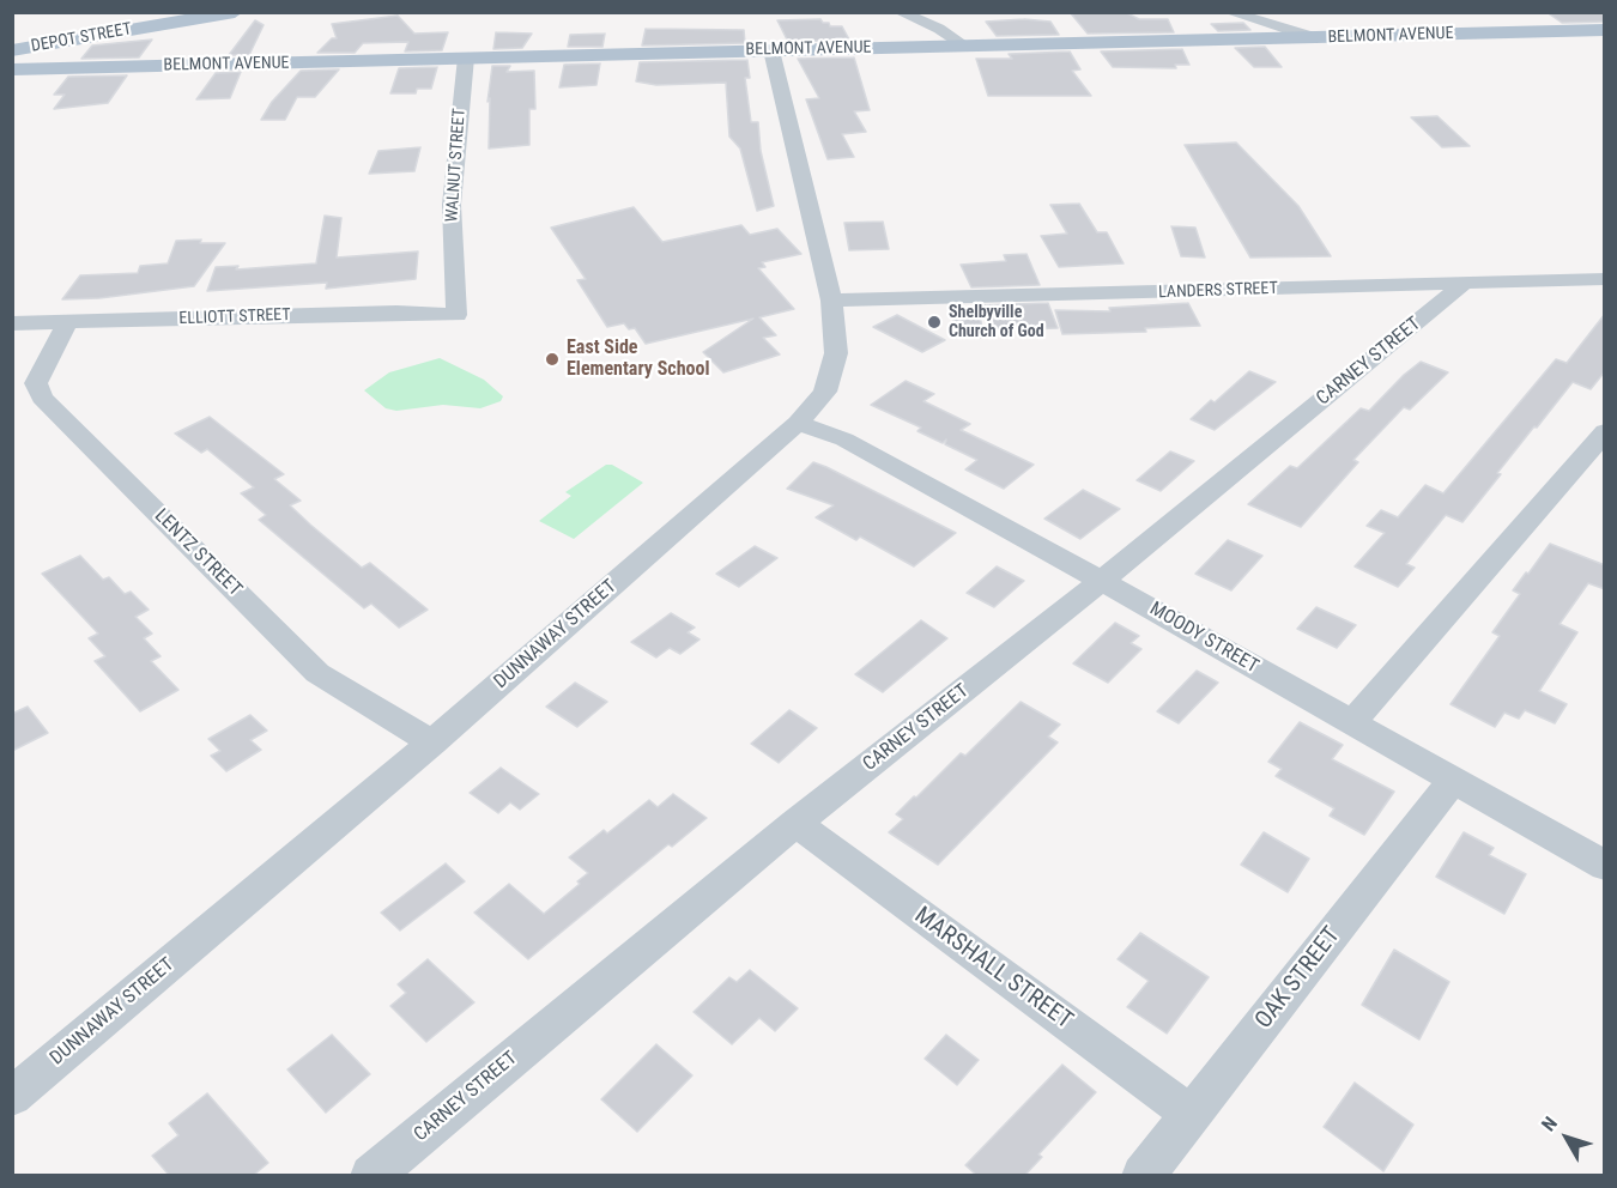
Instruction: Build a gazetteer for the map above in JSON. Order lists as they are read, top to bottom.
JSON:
{
  "streets": {
    "main road": ["BELMONT AVENUE", "DEPOT STREET"],
    "street": [
      "WALNUT STREET",
      "LANDERS STREET",
      "ELLIOTT STREET",
      "CARNEY STREET",
      "LENTZ STREET",
      "DUNNAWAY STREET",
      "MOODY STREET",
      "MARSHALL STREET",
      "OAK STREET"
    ]
  },
  "crossings": [
    ["BELMONT AVENUE", "DEPOT STREET"],
    ["BELMONT AVENUE", "WALNUT STREET"],
    ["BELMONT AVENUE", "DUNNAWAY STREET"],
    ["WALNUT STREET", "ELLIOTT STREET"],
    ["LANDERS STREET", "CARNEY STREET"],
    ["LANDERS STREET", "DUNNAWAY STREET"],
    ["ELLIOTT STREET", "LENTZ STREET"],
    ["CARNEY STREET", "MOODY STREET"],
    ["CARNEY STREET", "MARSHALL STREET"],
    ["LENTZ STREET", "DUNNAWAY STREET"],
    ["DUNNAWAY STREET", "MOODY STREET"],
    ["MOODY STREET", "OAK STREET"],
    ["MARSHALL STREET", "OAK STREET"]
  ],
  "places": ["Shelbyville Church of God", "East Side Elementary School"],
  "north": "top left"
}
